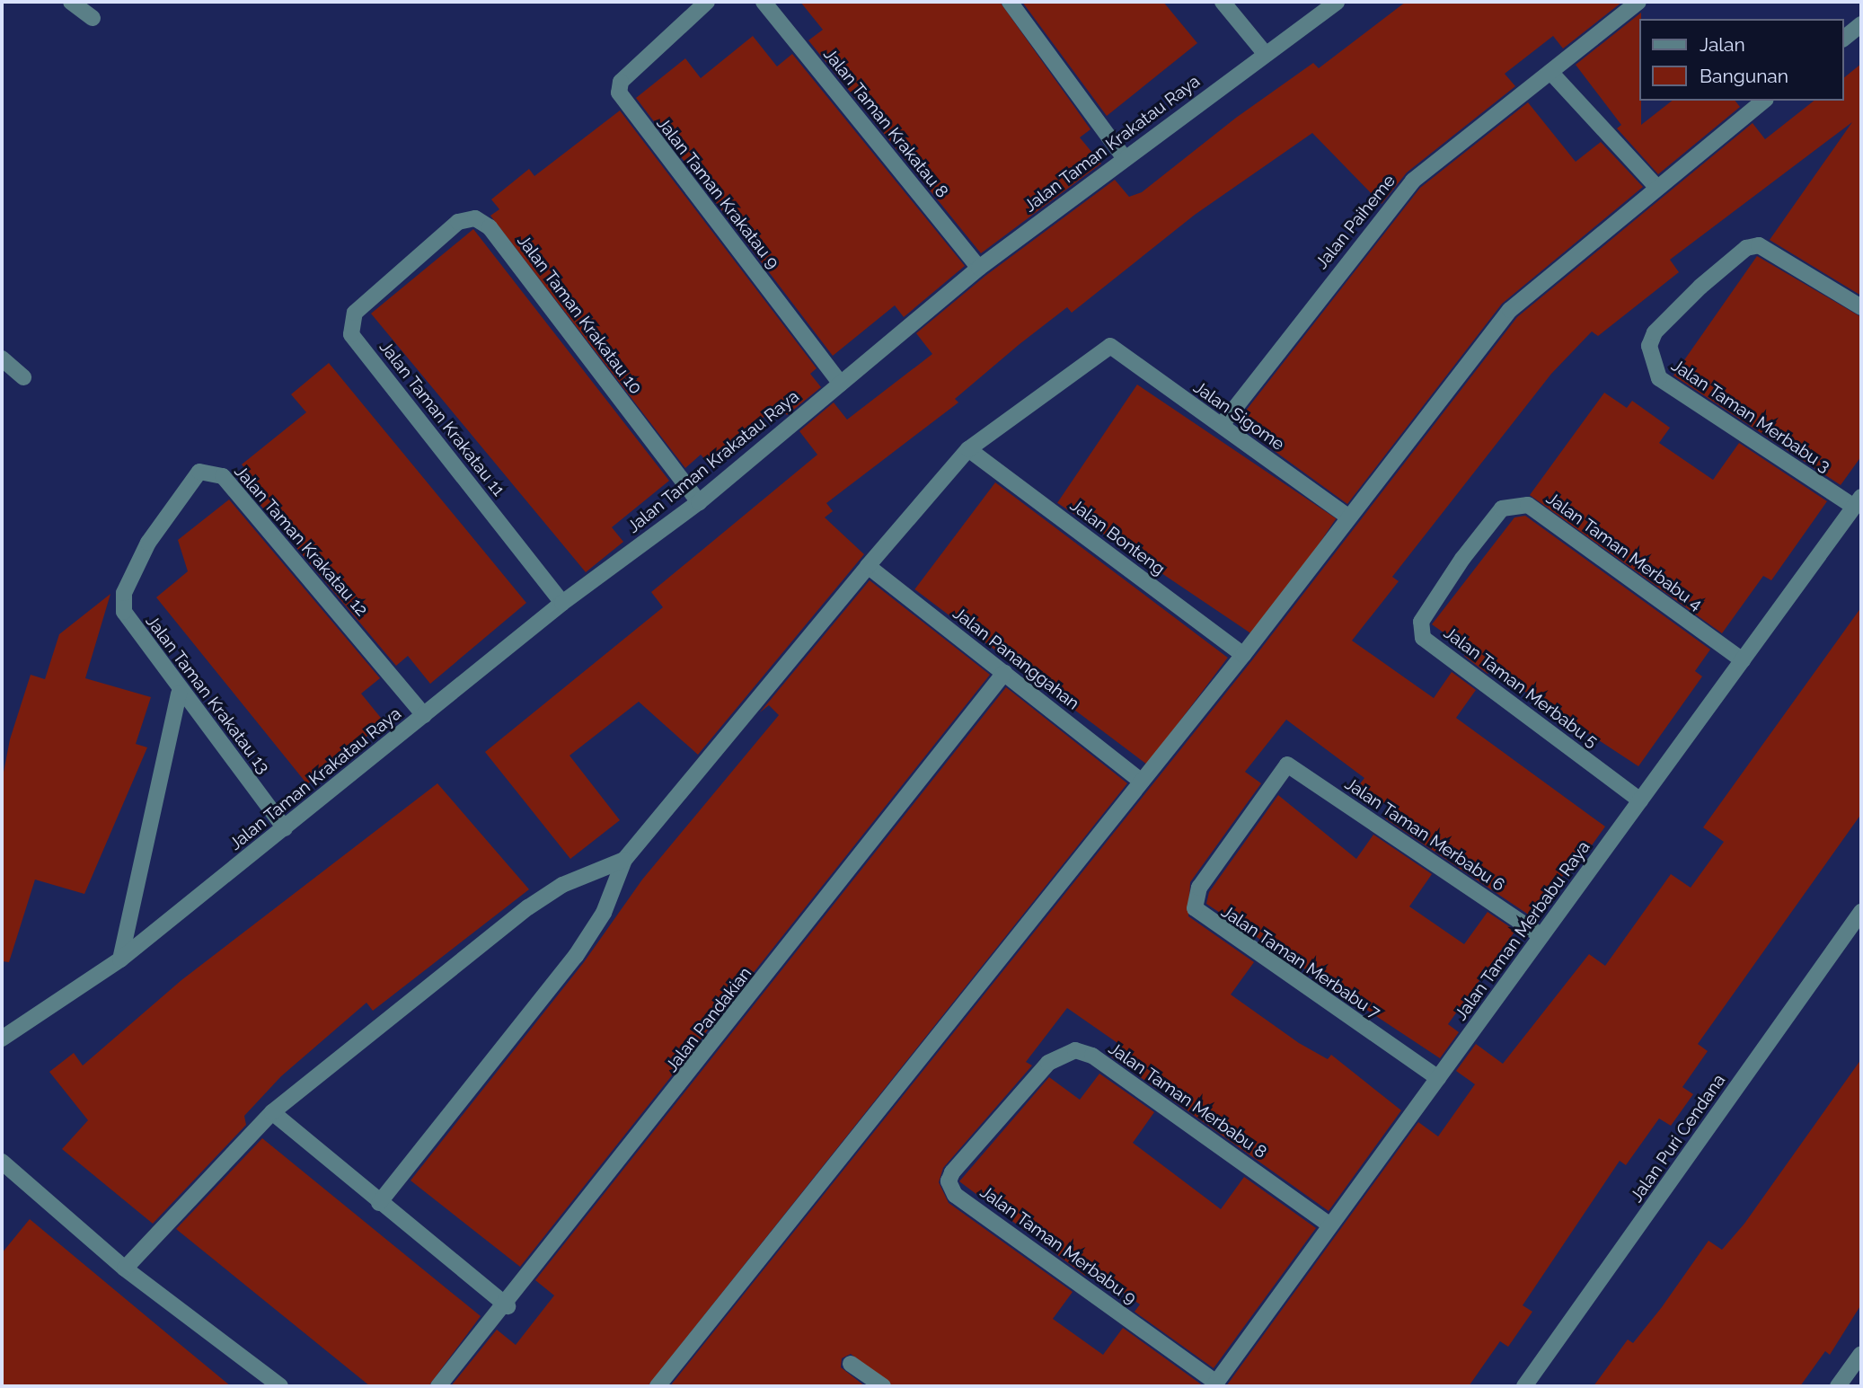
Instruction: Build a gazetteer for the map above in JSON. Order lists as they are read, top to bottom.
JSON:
{
  "streets": {
    "street": [
      "Jalan Taman Krakatau 8",
      "Jalan Taman Krakatau Raya",
      "Jalan Taman Krakatau 9",
      "Jalan Paiheme",
      "Jalan Taman Krakatau 10",
      "Jalan Sigome",
      "Jalan Taman Merbabu 3",
      "Jalan Taman Krakatau 11",
      "Jalan Bonteng",
      "Jalan Taman Krakatau 12",
      "Jalan Taman Merbabu 4",
      "Jalan Pananggahan",
      "Jalan Taman Merbabu 5",
      "Jalan Taman Krakatau 13",
      "Jalan Taman Merbabu 6",
      "Jalan Taman Merbabu Raya",
      "Jalan Taman Merbabu 7",
      "Jalan Pandakian",
      "Jalan Taman Merbabu 8",
      "Jalan Puri Cendana",
      "Jalan Taman Merbabu 9"
    ]
  },
  "crossings": [
    ["Jalan Taman Krakatau 8", "Jalan Taman Krakatau Raya"],
    ["Jalan Taman Krakatau Raya", "Jalan Taman Krakatau 9"],
    ["Jalan Taman Krakatau Raya", "Jalan Taman Krakatau 10"],
    ["Jalan Taman Krakatau Raya", "Jalan Taman Krakatau 11"],
    ["Jalan Taman Krakatau Raya", "Jalan Taman Krakatau 12"],
    ["Jalan Taman Krakatau Raya", "Jalan Taman Krakatau 13"],
    ["Jalan Paiheme", "Jalan Sigome"],
    ["Jalan Taman Krakatau 10", "Jalan Taman Krakatau 11"],
    ["Jalan Sigome", "Jalan Bonteng"],
    ["Jalan Taman Merbabu 3", "Jalan Taman Merbabu Raya"],
    ["Jalan Taman Krakatau 12", "Jalan Taman Krakatau 13"],
    ["Jalan Taman Merbabu 4", "Jalan Taman Merbabu 5"],
    ["Jalan Taman Merbabu 4", "Jalan Taman Merbabu Raya"],
    ["Jalan Pananggahan", "Jalan Pandakian"],
    ["Jalan Taman Merbabu 5", "Jalan Taman Merbabu Raya"],
    ["Jalan Taman Merbabu 6", "Jalan Taman Merbabu Raya"],
    ["Jalan Taman Merbabu 6", "Jalan Taman Merbabu 7"],
    ["Jalan Taman Merbabu Raya", "Jalan Taman Merbabu 7"],
    ["Jalan Taman Merbabu Raya", "Jalan Taman Merbabu 8"],
    ["Jalan Taman Merbabu Raya", "Jalan Taman Merbabu 9"],
    ["Jalan Taman Merbabu 8", "Jalan Taman Merbabu 9"]
  ],
  "legend": ["Jalan", "Bangunan"]
}
